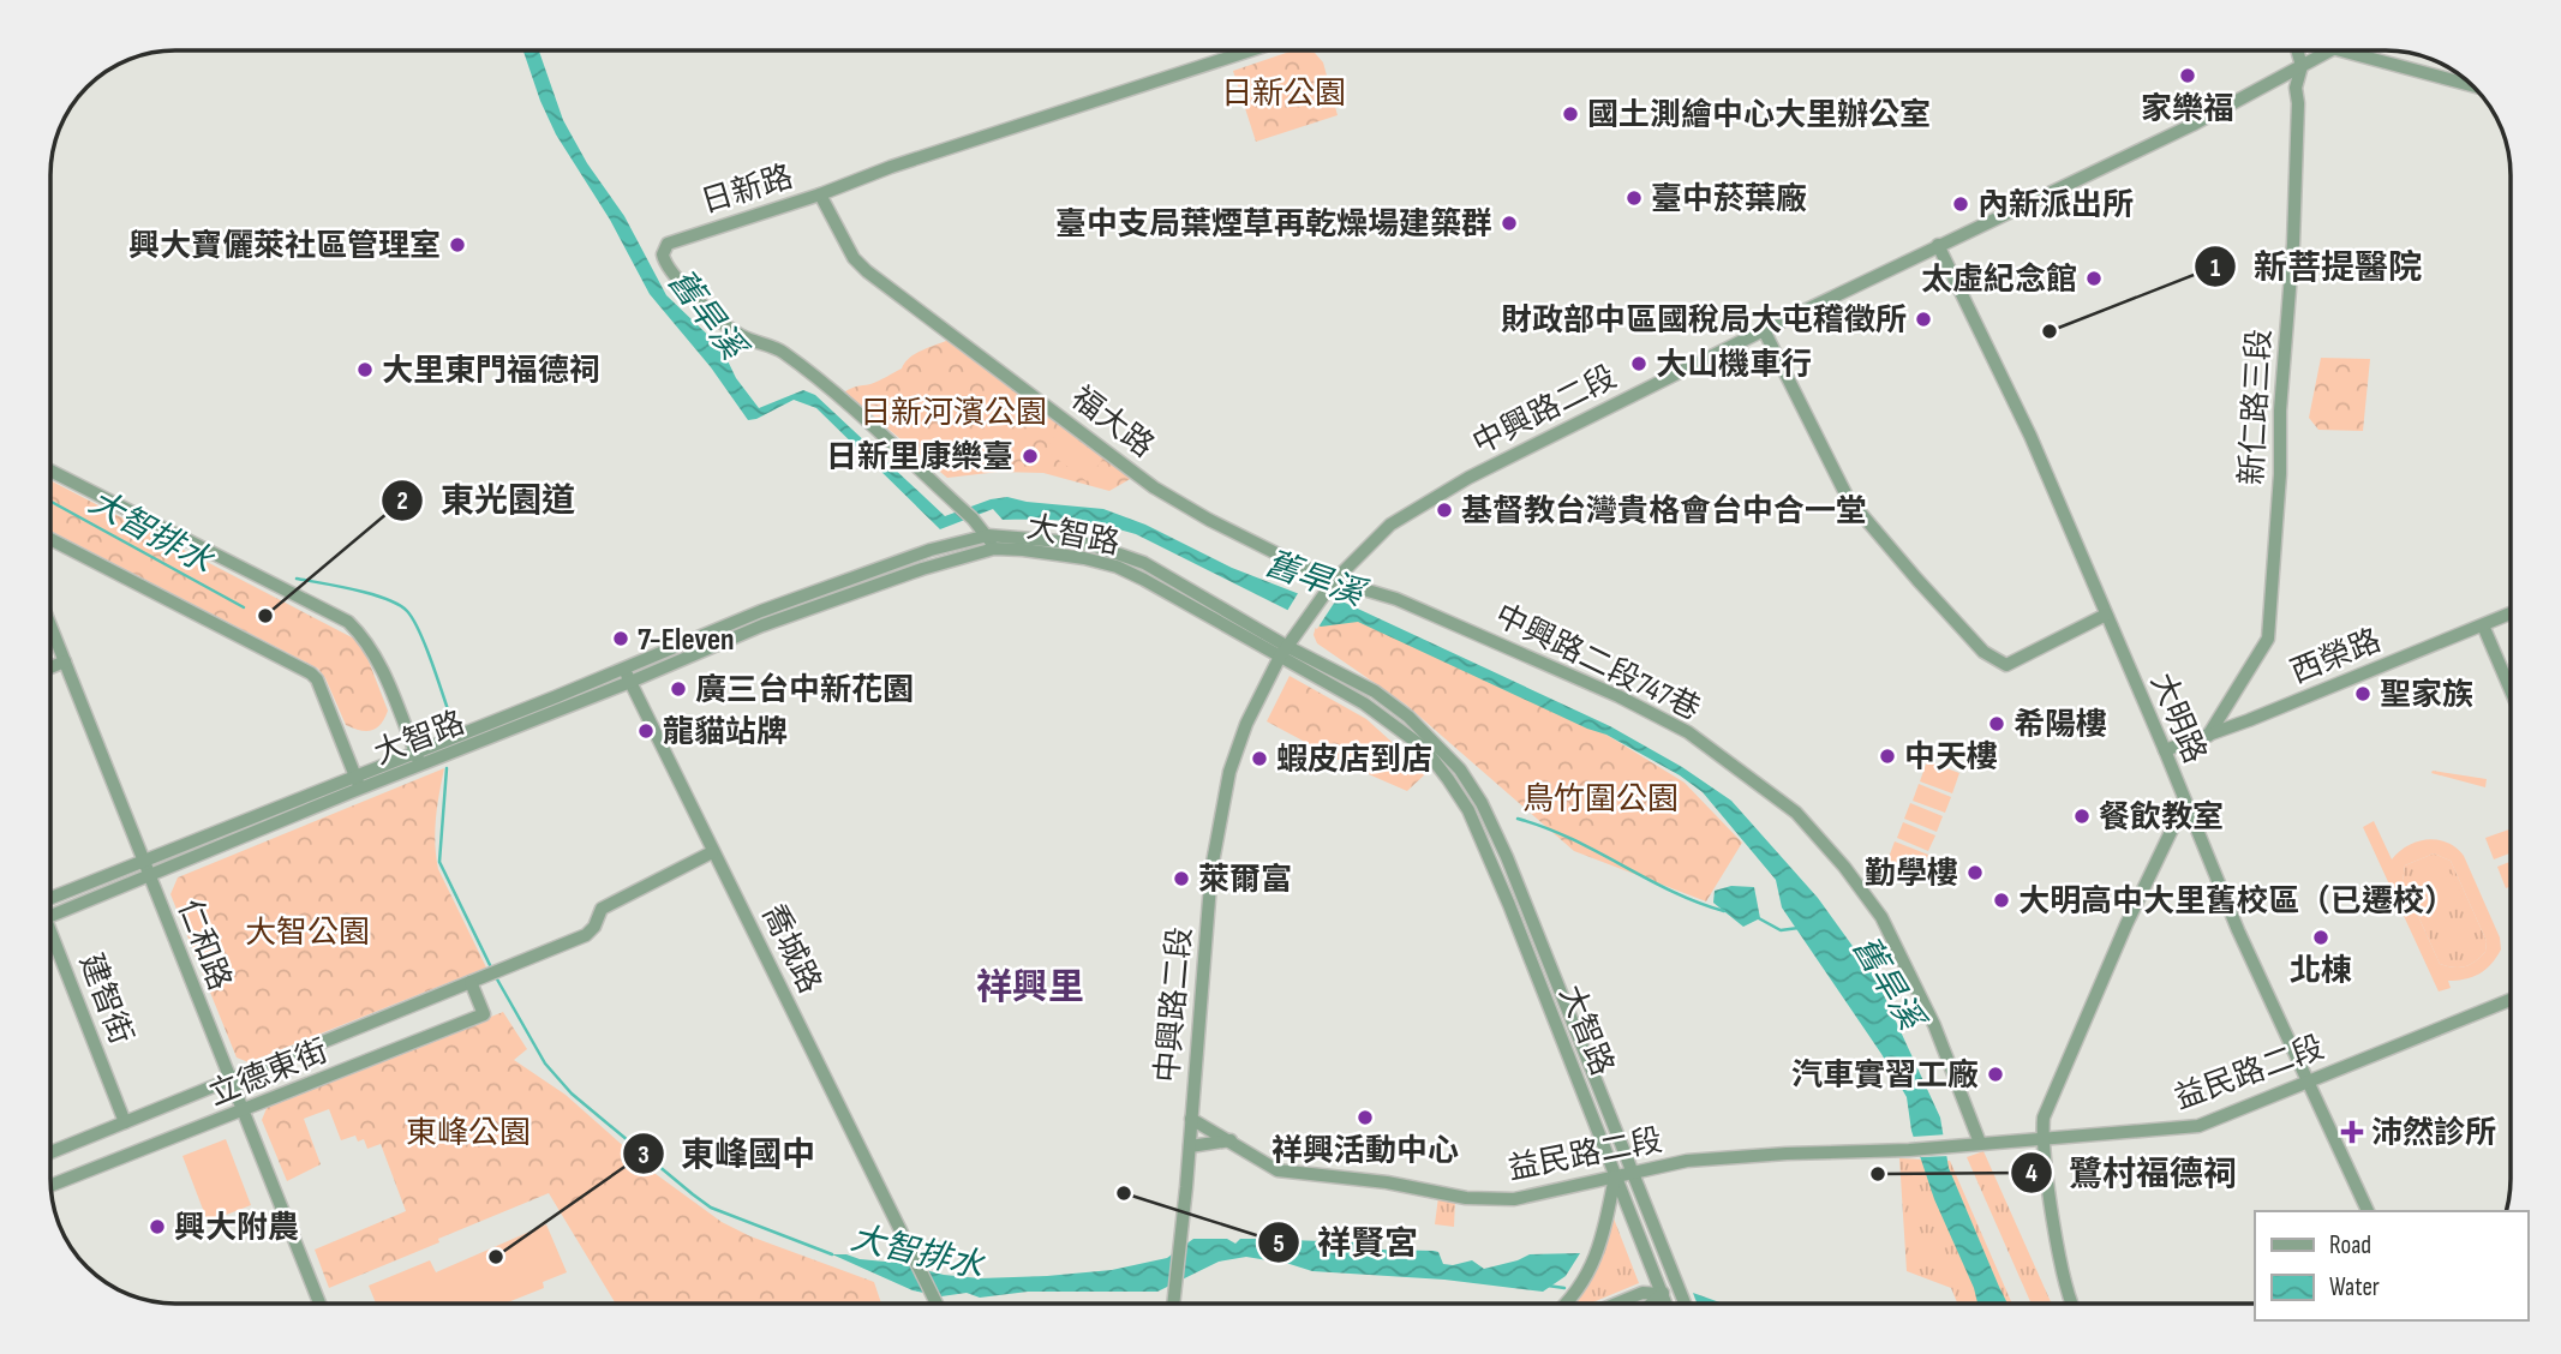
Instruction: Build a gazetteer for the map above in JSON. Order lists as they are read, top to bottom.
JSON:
{
  "streets": {
    "street": [
      "日新路",
      "新仁路三段",
      "中興路二段",
      "福大路",
      "大智路",
      "西榮路",
      "中興路二段747巷",
      "大明路",
      "仁和路",
      "喬城路",
      "建智街",
      "立德東街",
      "益民路二段"
    ]
  },
  "crossings": [
    ["日新路", "福大路"],
    ["日新路", "大智路"],
    ["新仁路三段", "中興路二段"],
    ["新仁路三段", "西榮路"],
    ["中興路二段", "福大路"],
    ["中興路二段", "大智路"],
    ["中興路二段", "中興路二段747巷"],
    ["中興路二段", "大明路"],
    ["中興路二段", "益民路二段"],
    ["福大路", "中興路二段747巷"],
    ["大智路", "仁和路"],
    ["大智路", "喬城路"],
    ["大智路", "益民路二段"],
    ["西榮路", "大明路"],
    ["中興路二段747巷", "益民路二段"],
    ["大明路", "益民路二段"],
    ["仁和路", "立德東街"],
    ["喬城路", "立德東街"],
    ["建智街", "立德東街"]
  ],
  "districts": ["祥興里"],
  "water": ["舊旱溪", "大智排水"],
  "parks": [
    "日新公園",
    "日新河濱公園",
    "鳥竹圍公園",
    "大智公園",
    "東峰公園"
  ],
  "places": {
    "other": [
      "家樂福",
      "國土測繪中心大里辦公室",
      "臺中菸葉廠",
      "內新派出所",
      "臺中支局葉煙草再乾燥場建築群",
      "興大寶儷萊社區管理室",
      "太虛紀念館",
      "財政部中區國稅局大屯稽徵所",
      "新菩提醫院",
      "大山機車行",
      "大里東門福德祠",
      "日新里康樂臺",
      "基督教台灣貴格會台中合一堂",
      "東光園道",
      "7-Eleven",
      "廣三台中新花園",
      "聖家族",
      "希陽樓",
      "龍貓站牌",
      "中天樓",
      "蝦皮店到店",
      "餐飲教室",
      "勤學樓",
      "萊爾富",
      "大明高中大里舊校區（已遷校）",
      "北棟",
      "汽車實習工廠",
      "祥興活動中心",
      "鷺村福德祠",
      "祥賢宮",
      "興大附農",
      "東峰國中"
    ],
    "health": ["沛然診所"]
  },
  "legend": ["Road", "Water"]
}
